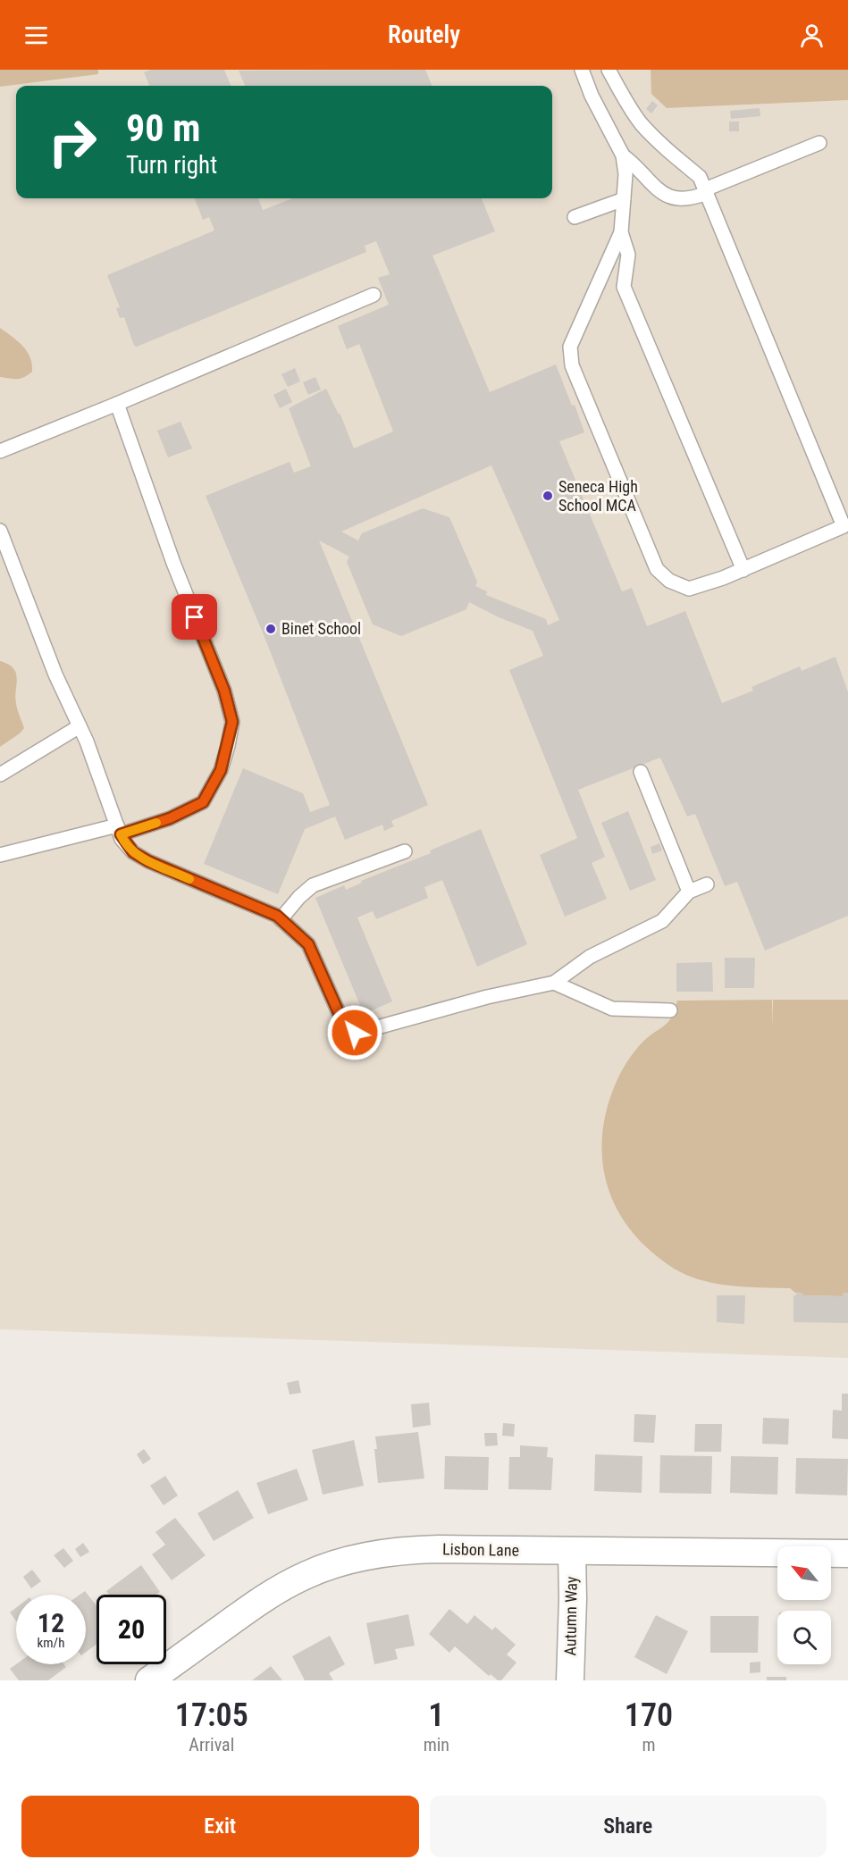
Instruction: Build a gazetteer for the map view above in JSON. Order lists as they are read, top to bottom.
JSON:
{
  "streets": {
    "street": ["Lisbon Lane", "Autumn Way"]
  },
  "crossings": [
    ["Lisbon Lane", "Autumn Way"]
  ],
  "places": ["Seneca High School MCA", "Binet School"],
  "north": "top left",
  "page": {
    "header": "Routely",
    "turn": ["90 m", "Turn right"],
    "speed": "12 km/h",
    "limit": "20",
    "eta": [
      "17:05",
      "Arrival",
      "1",
      "min",
      "170",
      "m"
    ],
    "buttons": ["Exit", "Share"]
  }
}
